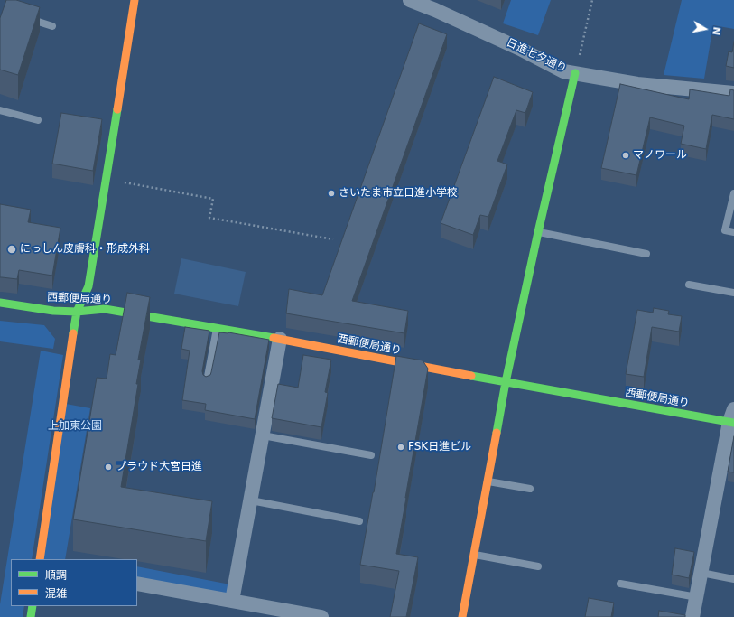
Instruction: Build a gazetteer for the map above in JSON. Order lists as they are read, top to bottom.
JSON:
{
  "streets": {
    "street": ["日進七夕通り", "西郵便局通り"]
  },
  "parks": ["上加東公園"],
  "places": [
    "マノワール",
    "さいたま市立日進小学校",
    "にっしん皮膚科・形成外科",
    "FSK日進ビル",
    "プラウド大宮日進"
  ],
  "legend": ["順調", "混雑"],
  "north": "right"
}
